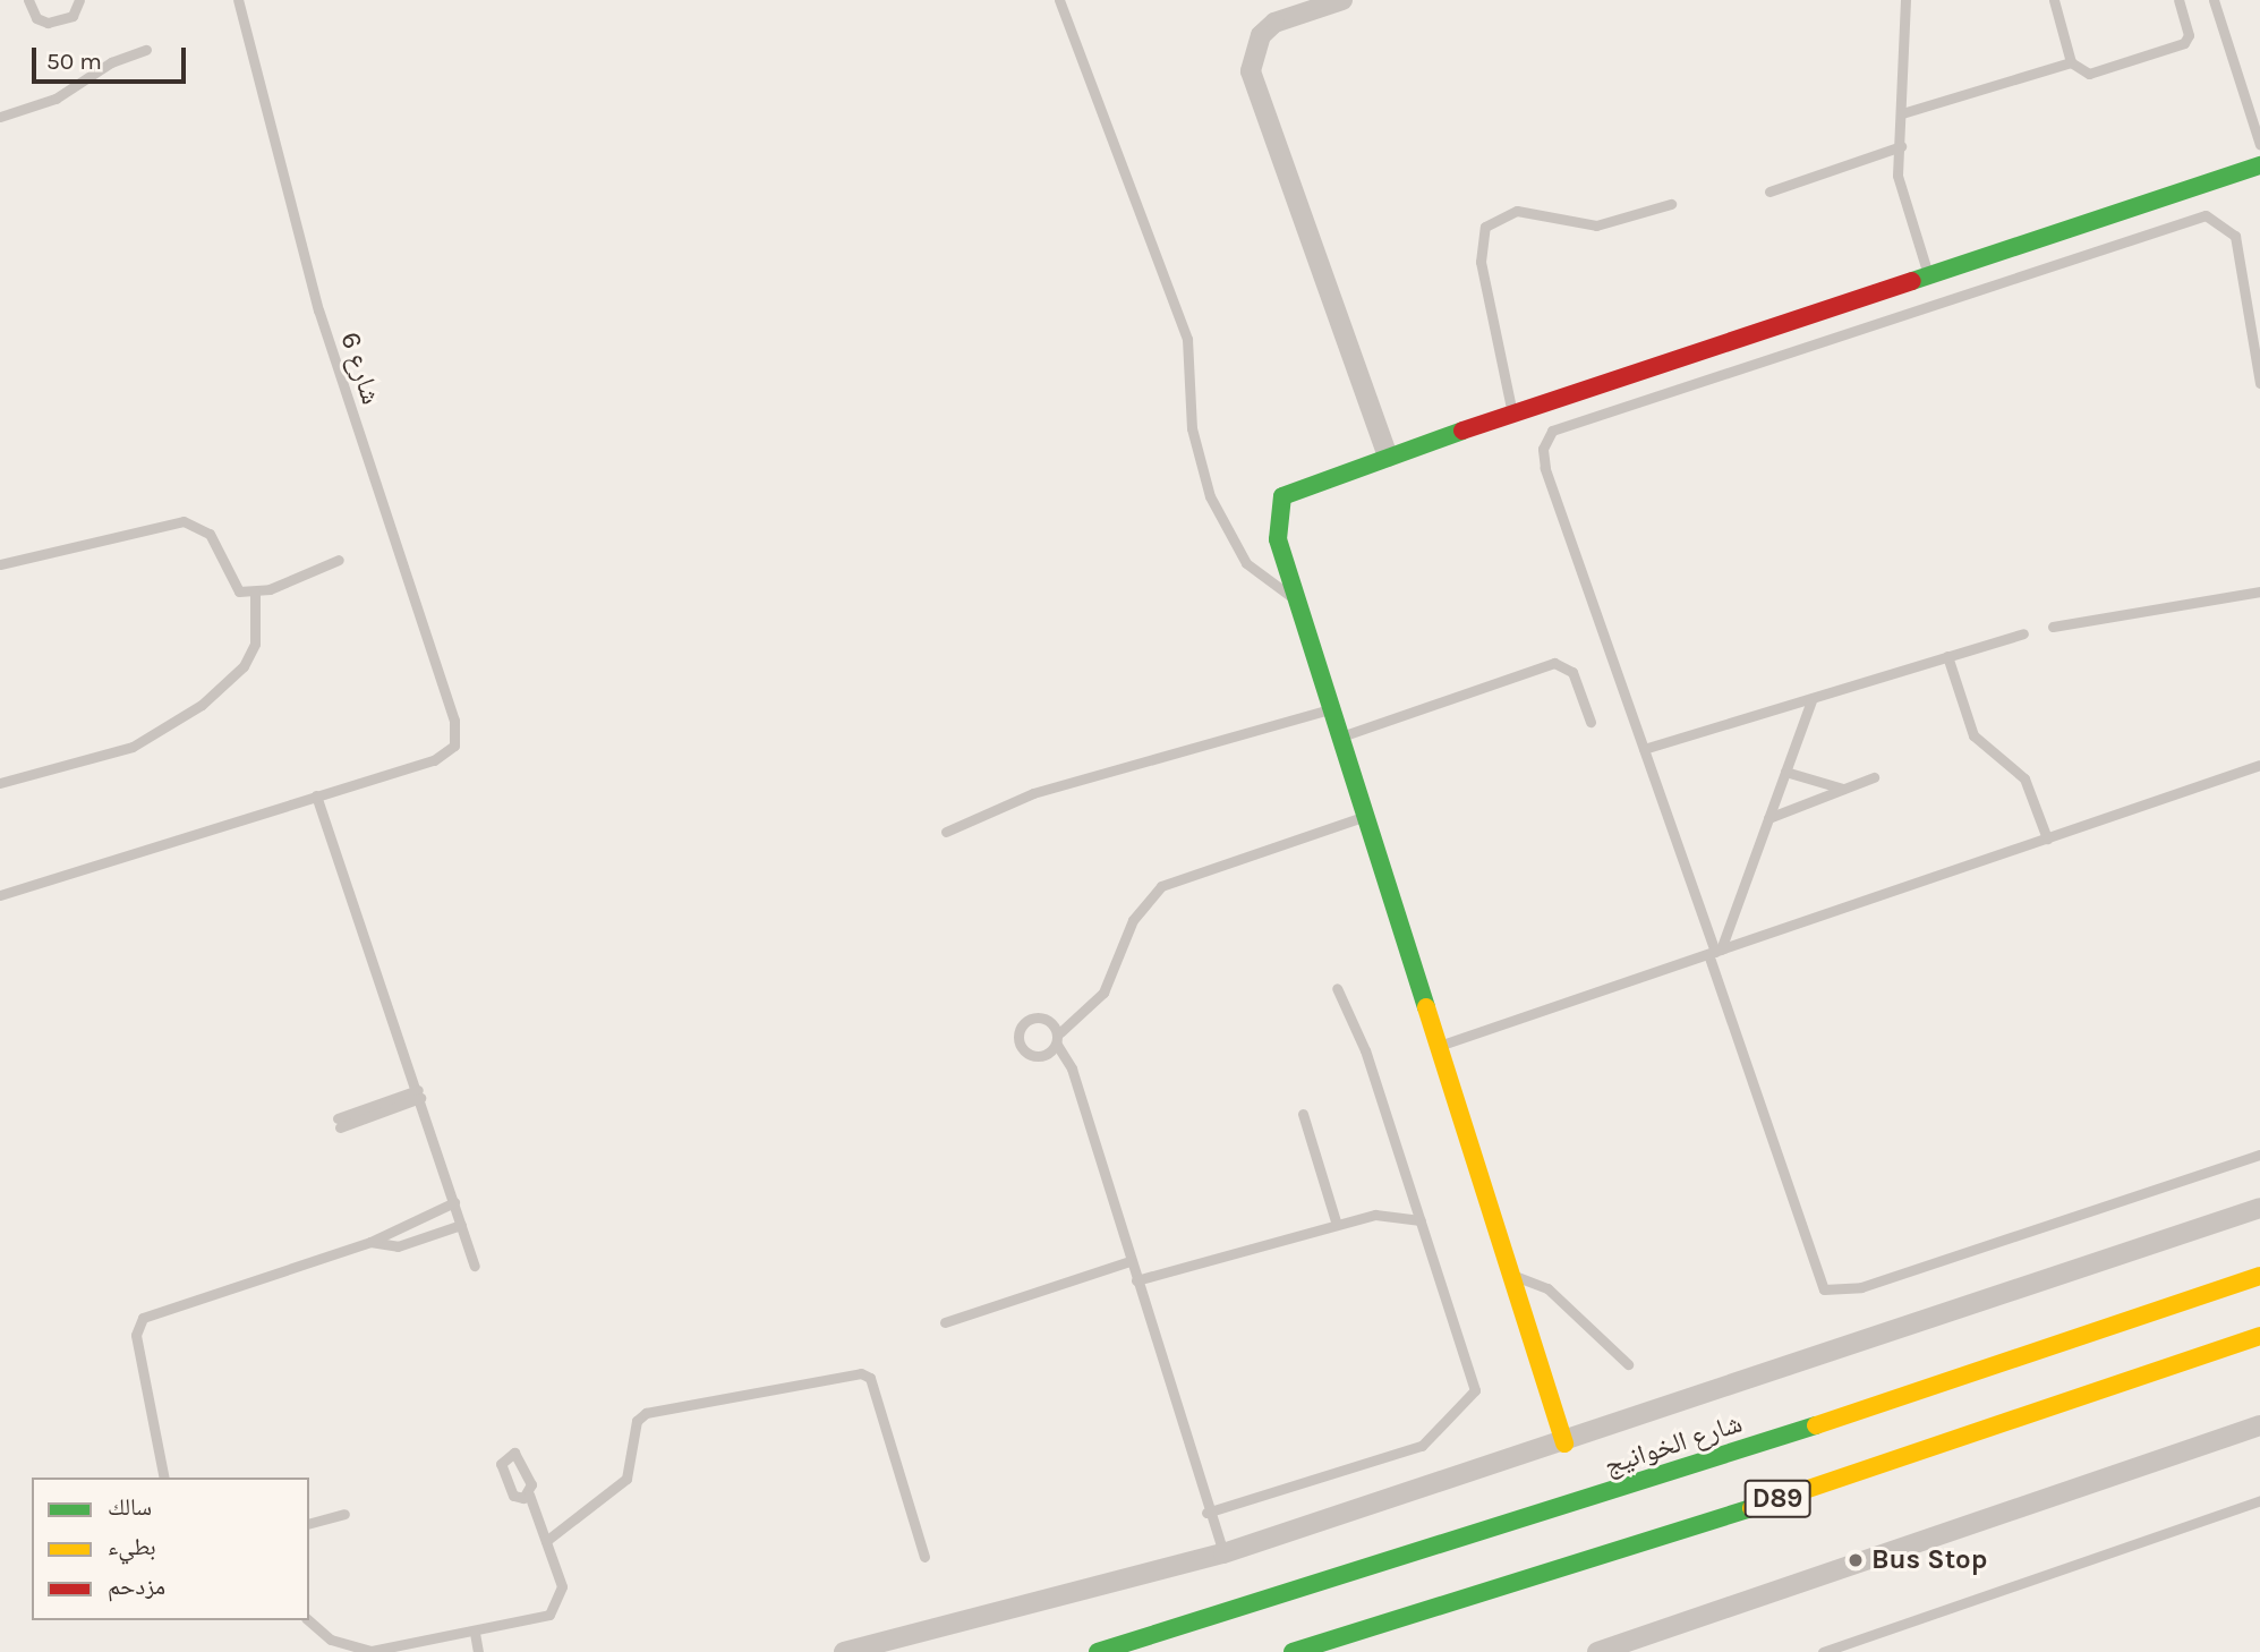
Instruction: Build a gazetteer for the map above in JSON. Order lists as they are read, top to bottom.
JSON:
{
  "streets": {
    "main road": ["شارع الخوانيج", "D89"],
    "lane": ["شارع 6"]
  },
  "places": ["Bus Stop"],
  "legend": ["سالك", "بطيء", "مزدحم"],
  "scale_bar": "50 m"
}
